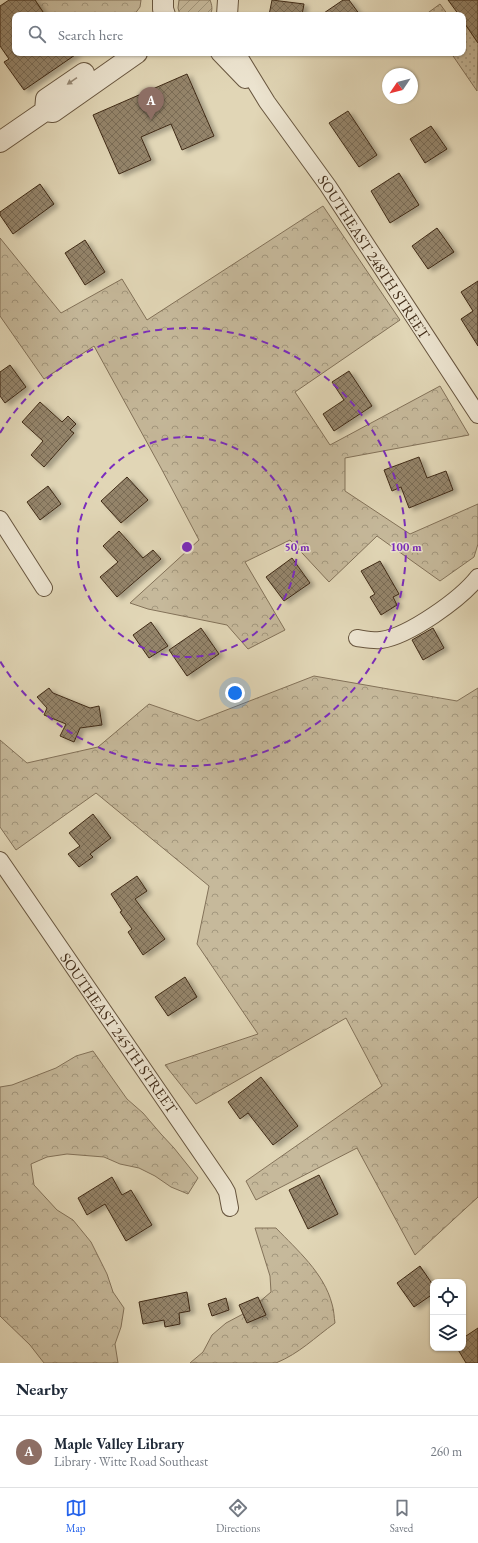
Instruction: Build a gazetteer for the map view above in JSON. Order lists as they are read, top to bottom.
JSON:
{
  "streets": {
    "street": ["SOUTHEAST 248TH STREET", "SOUTHEAST 245TH STREET"]
  },
  "north": "bottom left",
  "page": {
    "search": "Search here",
    "pins": "A",
    "heading": "Nearby",
    "list": [
      {
        "mark": "A",
        "name": "Maple Valley Library",
        "note": "Library · Witte Road Southeast",
        "value": "260 m"
      }
    ],
    "nav": ["Map", "Directions", "Saved"]
  },
  "rings": ["50 m", "100 m"]
}
